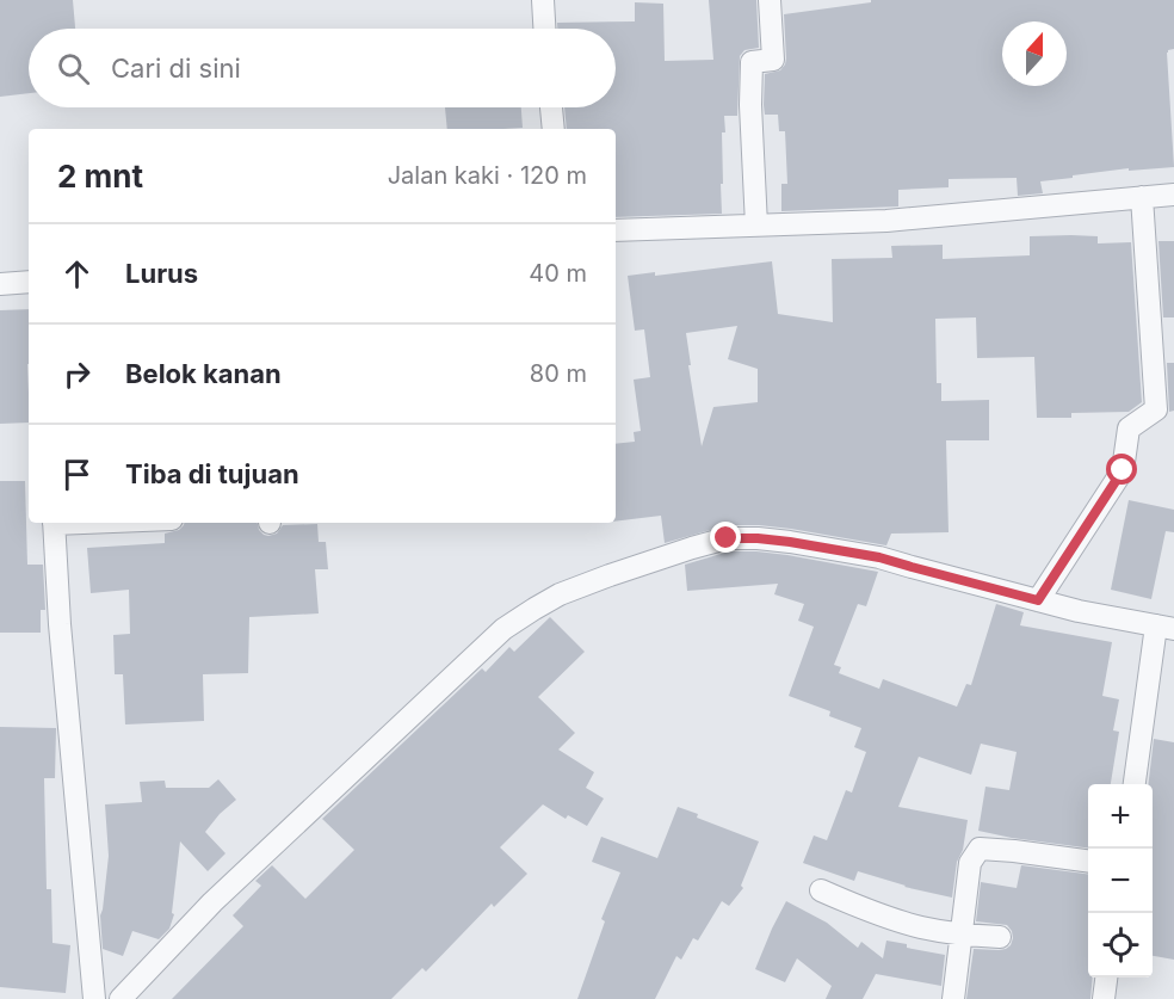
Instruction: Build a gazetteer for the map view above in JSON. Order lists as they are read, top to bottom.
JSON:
{
  "north": "top",
  "page": {
    "search": "Cari di sini",
    "heading": ["2 mnt", "Jalan kaki · 120 m"],
    "list": [
      ["Lurus", "40 m"],
      ["Belok kanan", "80 m"],
      "Tiba di tujuan"
    ],
    "map_buttons": ["+", "−"]
  }
}
